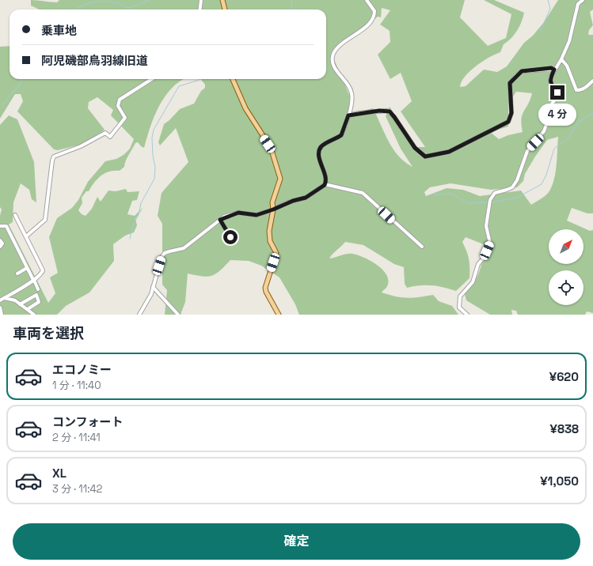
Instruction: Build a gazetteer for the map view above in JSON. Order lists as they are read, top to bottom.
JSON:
{
  "north": "top right",
  "page": {
    "banner": ["乗車地", "阿児磯部鳥羽線旧道"],
    "bubble": "4 分",
    "heading": "車両を選択",
    "list": [
      {
        "name": "エコノミー",
        "note": "1 分 · 11:40",
        "value": "¥620"
      },
      {
        "name": "コンフォート",
        "note": "2 分 · 11:41",
        "value": "¥838"
      },
      {
        "name": "XL",
        "note": "3 分 · 11:42",
        "value": "¥1,050"
      }
    ],
    "buttons": "確定"
  }
}
